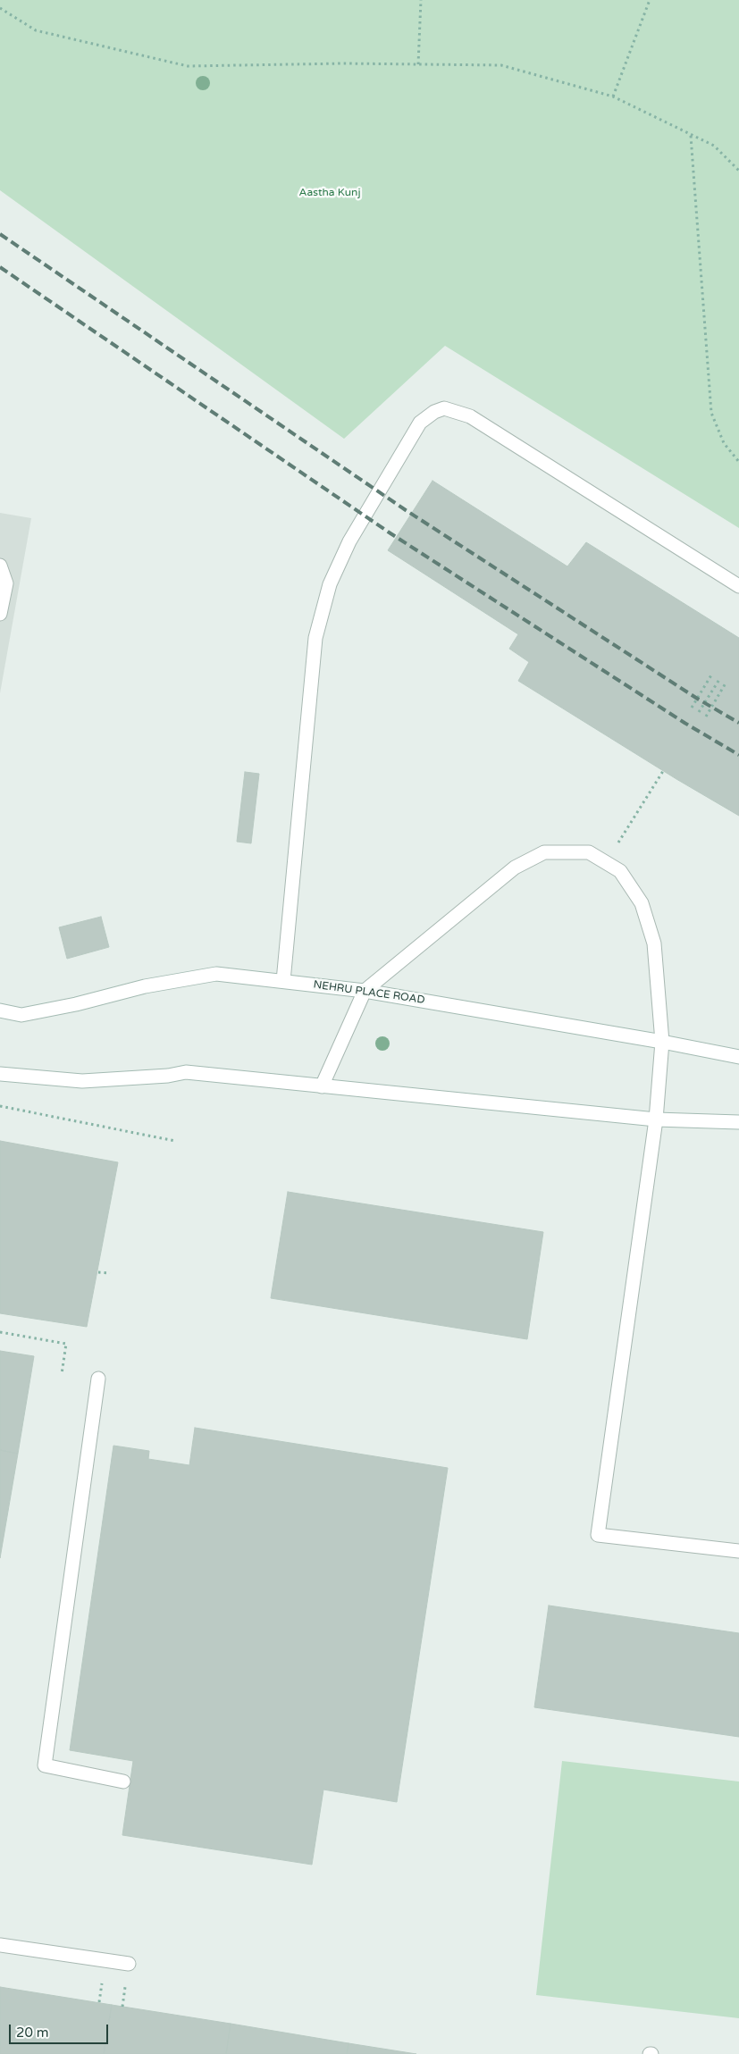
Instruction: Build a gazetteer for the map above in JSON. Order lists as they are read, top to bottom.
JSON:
{
  "streets": {
    "street": ["NEHRU PLACE ROAD"]
  },
  "parks": ["Aastha Kunj"],
  "scale_bar": "20 m"
}
